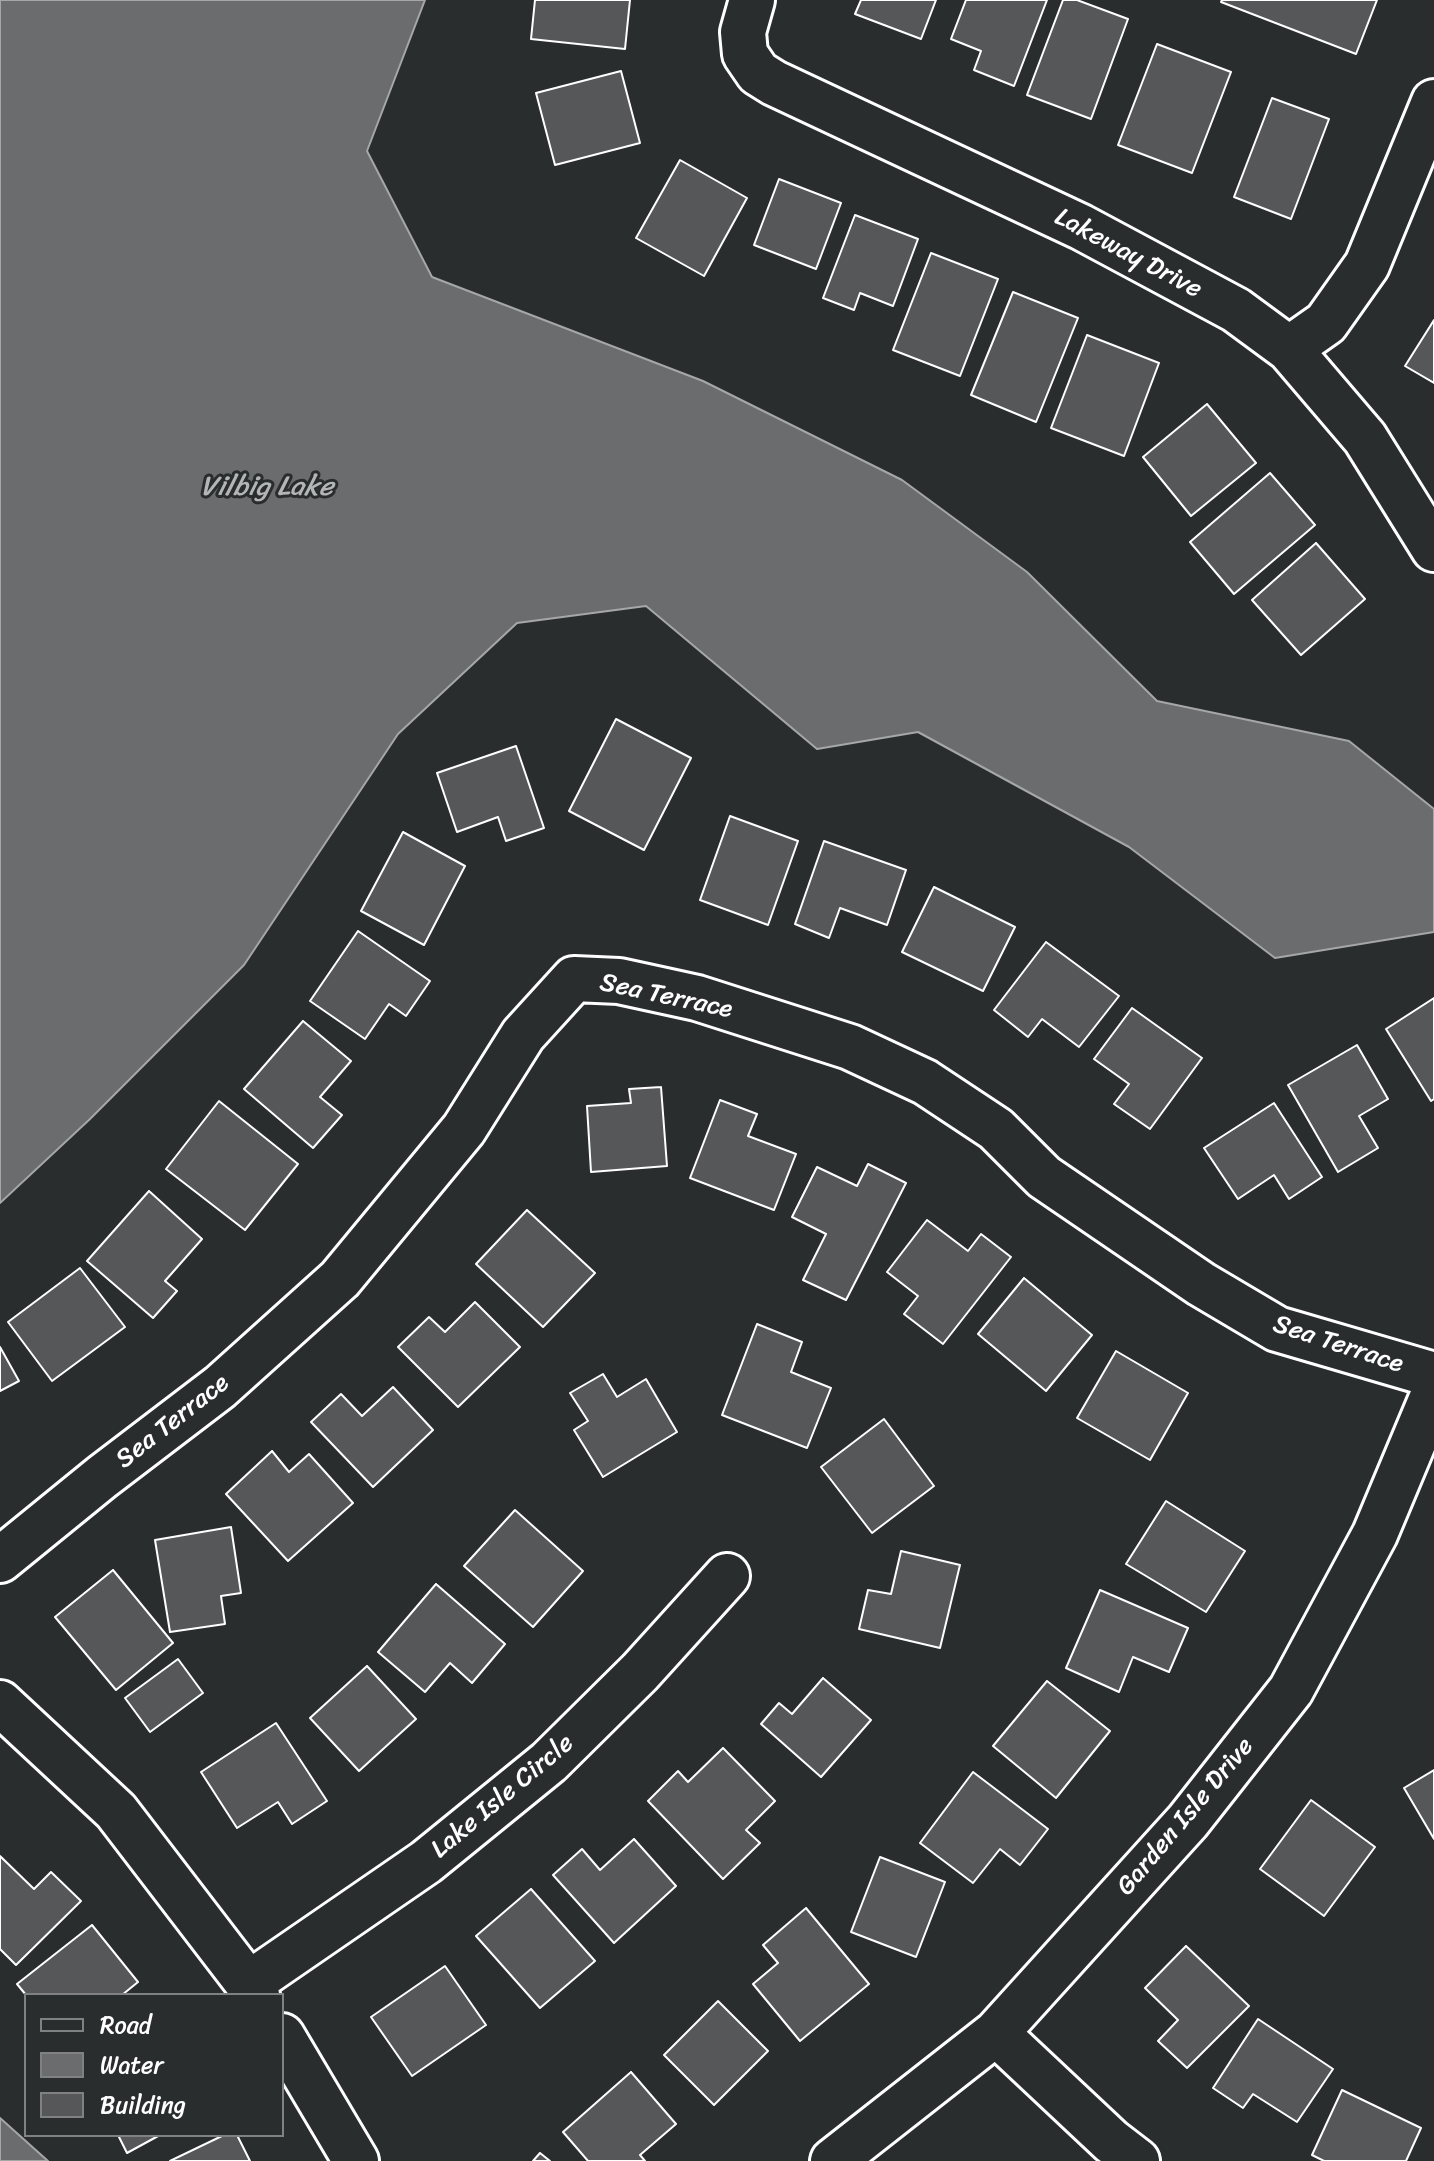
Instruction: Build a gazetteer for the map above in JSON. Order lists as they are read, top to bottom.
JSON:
{
  "streets": {
    "street": [
      "Lakeway Drive",
      "Sea Terrace",
      "Lake Isle Circle",
      "Garden Isle Drive"
    ]
  },
  "water": ["Vilbig Lake"],
  "legend": ["Road", "Water", "Building"]
}
